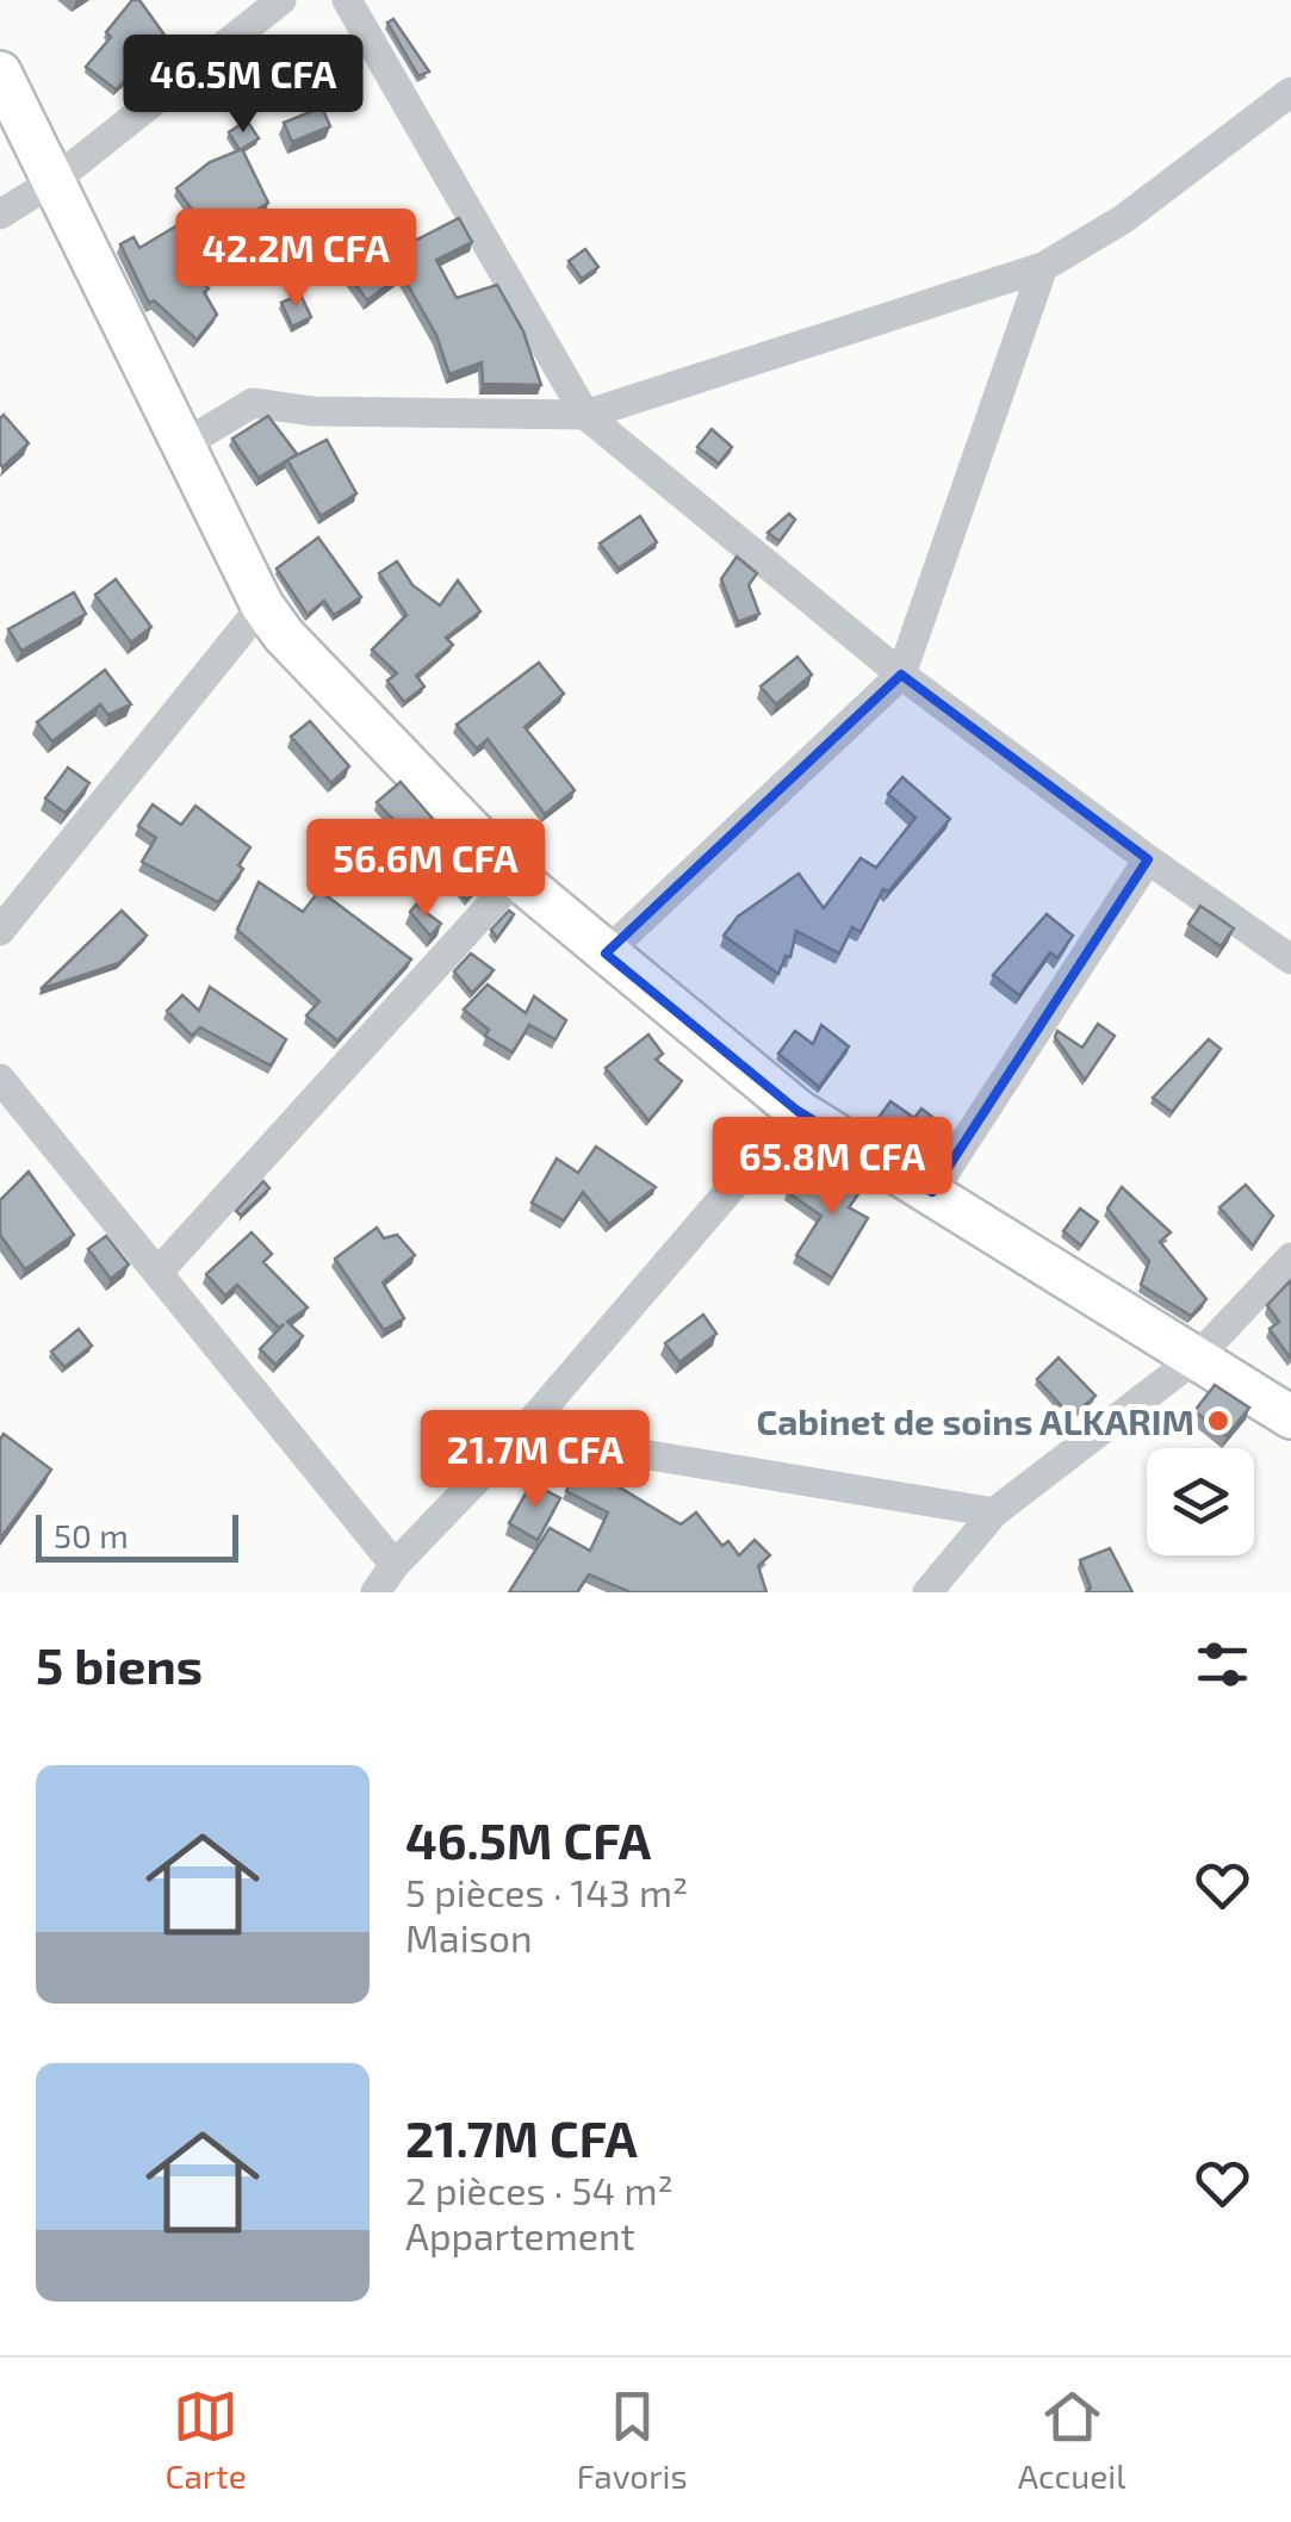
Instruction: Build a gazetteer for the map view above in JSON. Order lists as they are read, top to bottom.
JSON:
{
  "places": ["Cabinet de soins ALKARIM"],
  "scale_bar": "50 m",
  "page": {
    "price": [
      "46.5M CFA",
      "42.2M CFA",
      "56.6M CFA",
      "65.8M CFA",
      "21.7M CFA"
    ],
    "scale": "50 m",
    "heading": "5 biens",
    "list": [
      {
        "name": "46.5M CFA",
        "note": "5 pièces · 143 m² · Maison"
      },
      {
        "name": "21.7M CFA",
        "note": "2 pièces · 54 m² · Appartement"
      }
    ],
    "tabs": ["Carte", "Favoris", "Accueil"]
  }
}
